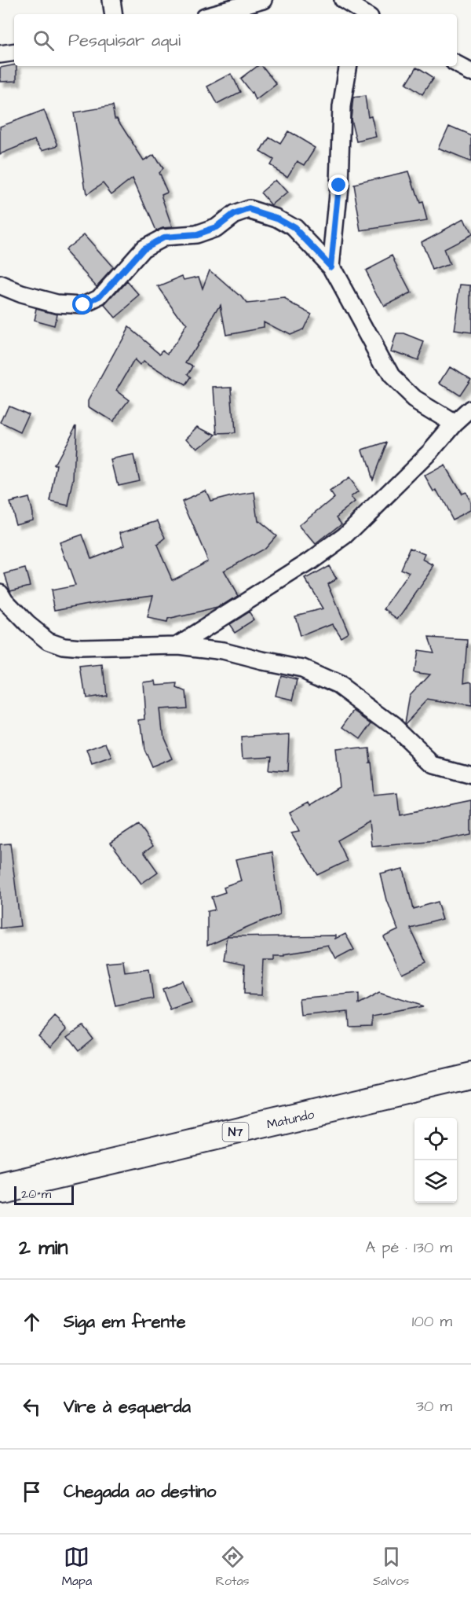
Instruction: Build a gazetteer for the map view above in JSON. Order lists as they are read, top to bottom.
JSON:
{
  "streets": {
    "main road": ["Matundo", "N7"]
  },
  "scale_bar": "20 m",
  "page": {
    "search": "Pesquisar aqui",
    "scale": "20 m",
    "heading": ["2 min", "A pé · 130 m"],
    "list": [
      ["Siga em frente", "100 m"],
      ["Vire à esquerda", "30 m"],
      "Chegada ao destino"
    ],
    "nav": ["Mapa", "Rotas", "Salvos"]
  }
}
